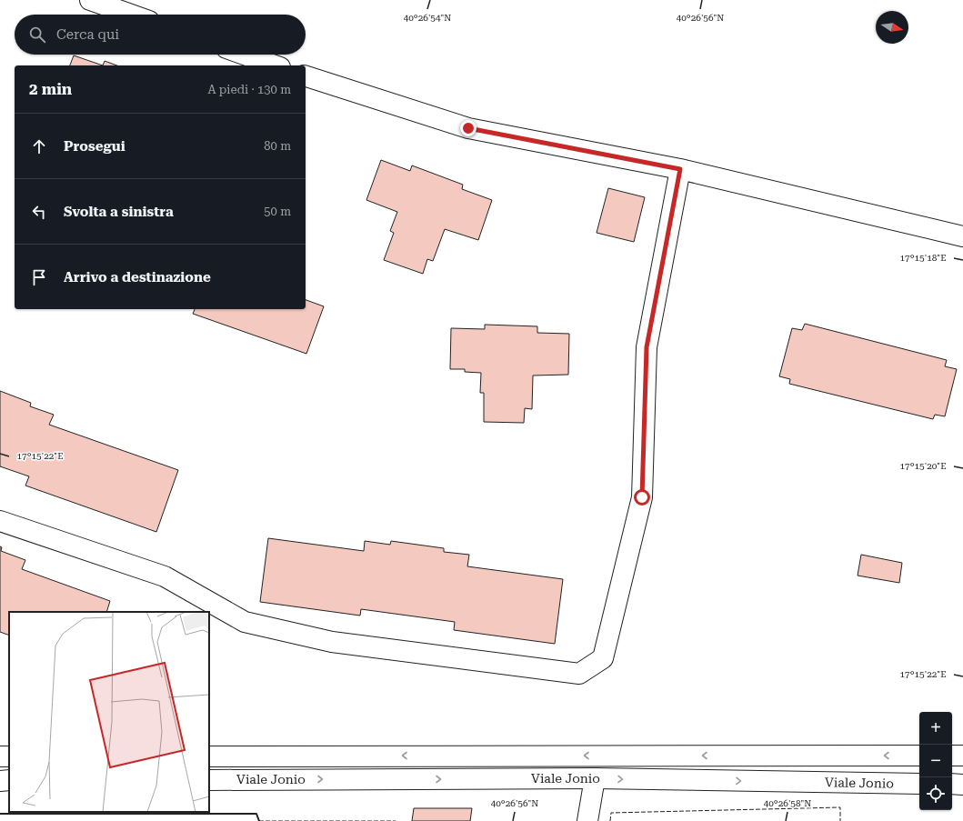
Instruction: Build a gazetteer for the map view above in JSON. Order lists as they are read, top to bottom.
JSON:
{
  "streets": {
    "main road": ["Viale Jonio"]
  },
  "north": "right",
  "page": {
    "search": "Cerca qui",
    "heading": ["2 min", "A piedi · 130 m"],
    "list": [
      ["Prosegui", "80 m"],
      ["Svolta a sinistra", "50 m"],
      "Arrivo a destinazione"
    ],
    "map_buttons": ["+", "−"]
  },
  "coordinates": [
    "40°26'54\"N",
    "40°26'56\"N",
    "17°15'18\"E",
    "17°15'22\"E",
    "17°15'20\"E",
    "40°26'58\"N"
  ]
}
